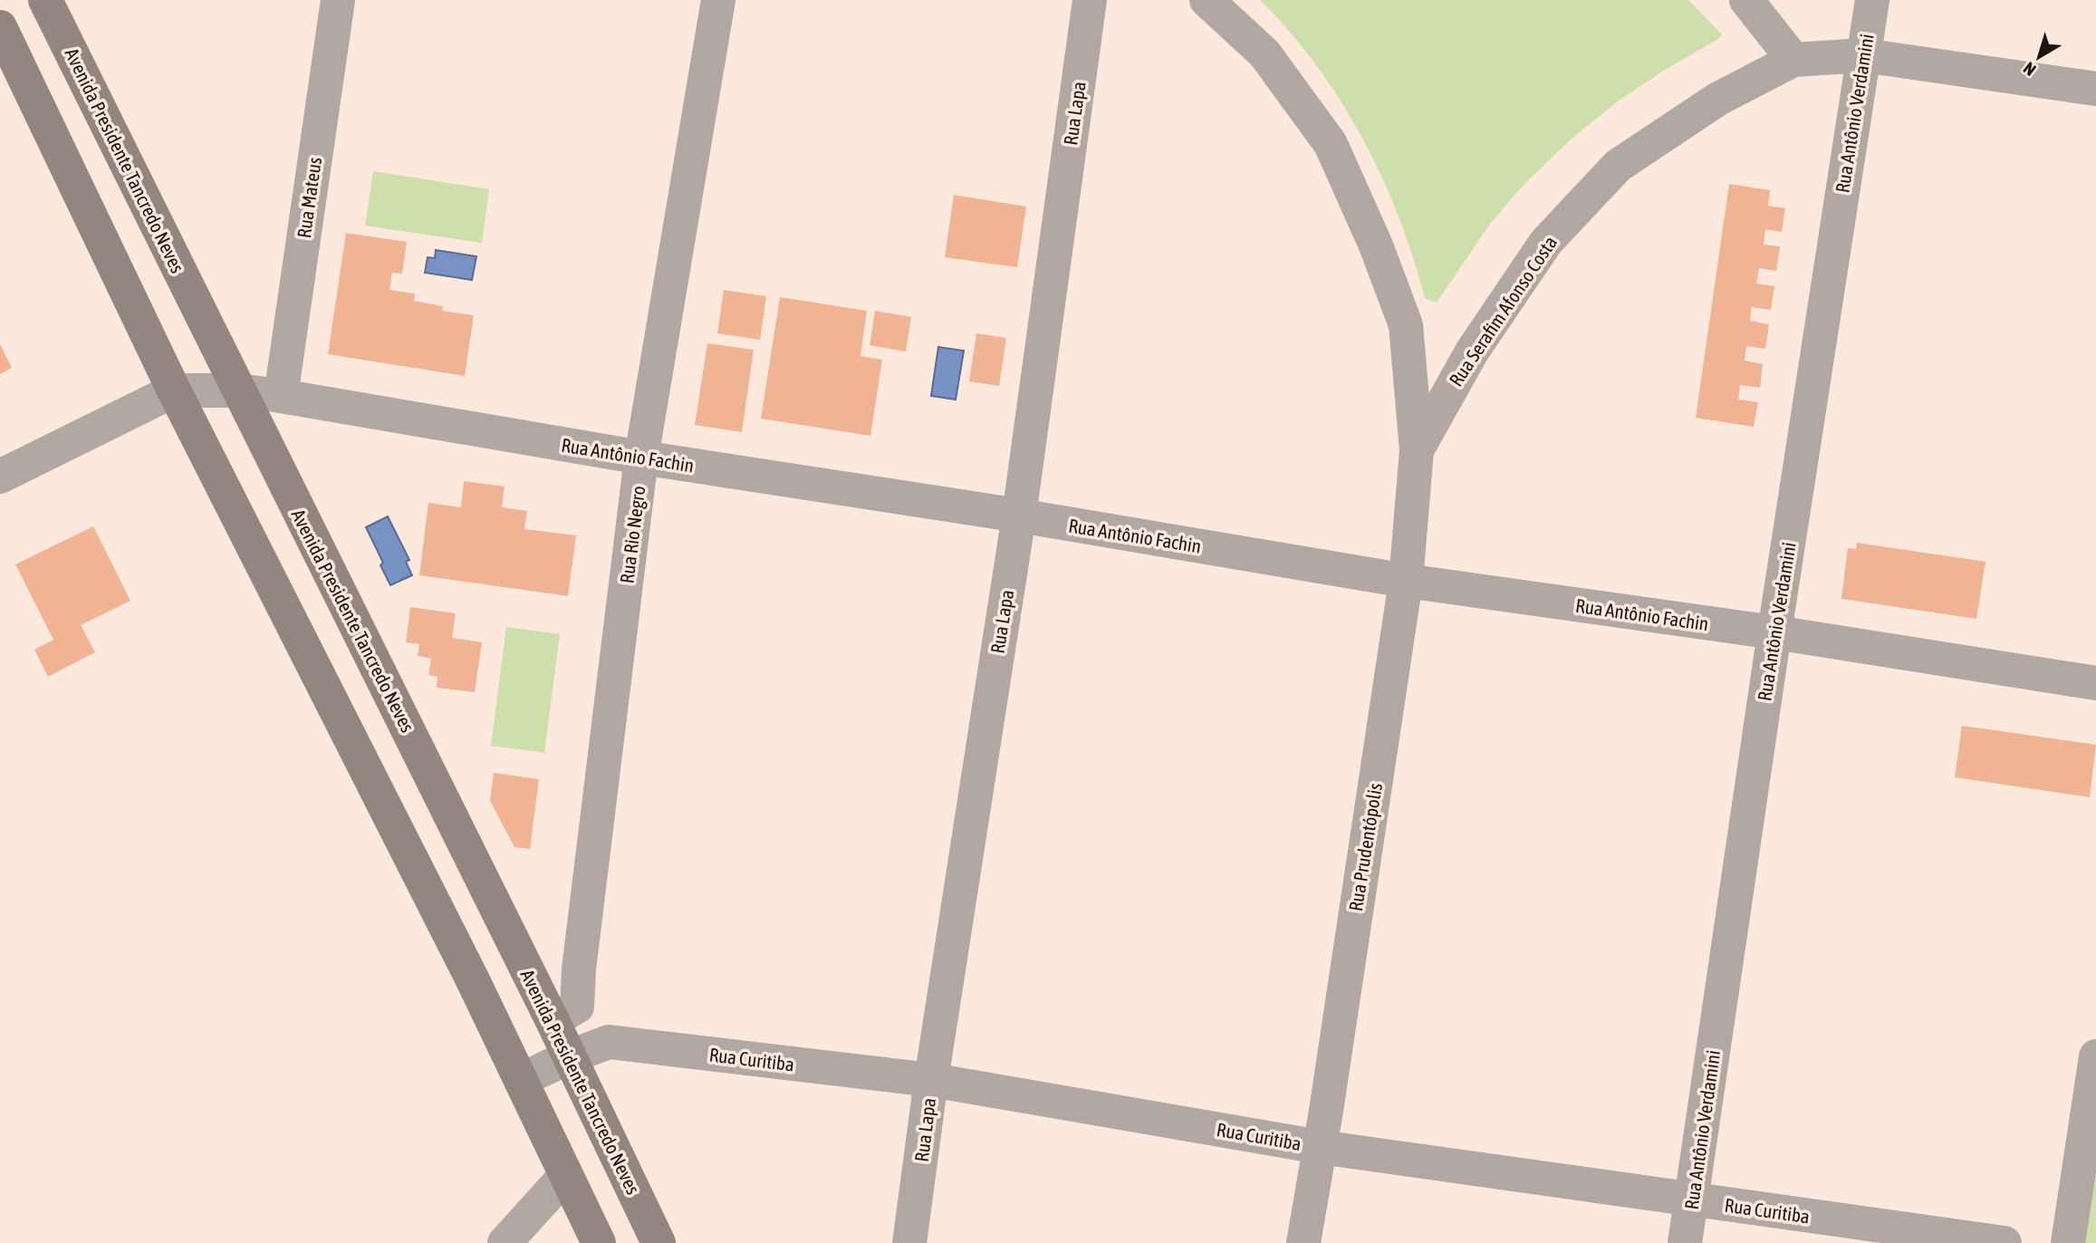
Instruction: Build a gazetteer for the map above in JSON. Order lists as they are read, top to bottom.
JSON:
{
  "streets": {
    "main road": ["Avenida Presidente Tancredo Neves"],
    "street": [
      "Rua Lapa",
      "Rua Antônio Verdamini",
      "Rua Mateus",
      "Rua Serafim Afonso Costa",
      "Rua Antônio Fachin",
      "Rua Rio Negro",
      "Rua Prudentópolis",
      "Rua Curitiba"
    ]
  },
  "crossings": [
    ["Rua Lapa", "Rua Antônio Fachin"],
    ["Rua Lapa", "Rua Curitiba"],
    ["Rua Antônio Verdamini", "Rua Serafim Afonso Costa"],
    ["Rua Antônio Verdamini", "Rua Antônio Fachin"],
    ["Rua Antônio Verdamini", "Rua Curitiba"],
    ["Avenida Presidente Tancredo Neves", "Rua Antônio Fachin"],
    ["Avenida Presidente Tancredo Neves", "Rua Rio Negro"],
    ["Avenida Presidente Tancredo Neves", "Rua Curitiba"],
    ["Rua Mateus", "Rua Antônio Fachin"],
    ["Rua Serafim Afonso Costa", "Rua Prudentópolis"],
    ["Rua Antônio Fachin", "Rua Rio Negro"],
    ["Rua Antônio Fachin", "Rua Prudentópolis"],
    ["Rua Prudentópolis", "Rua Curitiba"]
  ],
  "north": "bottom left"
}
